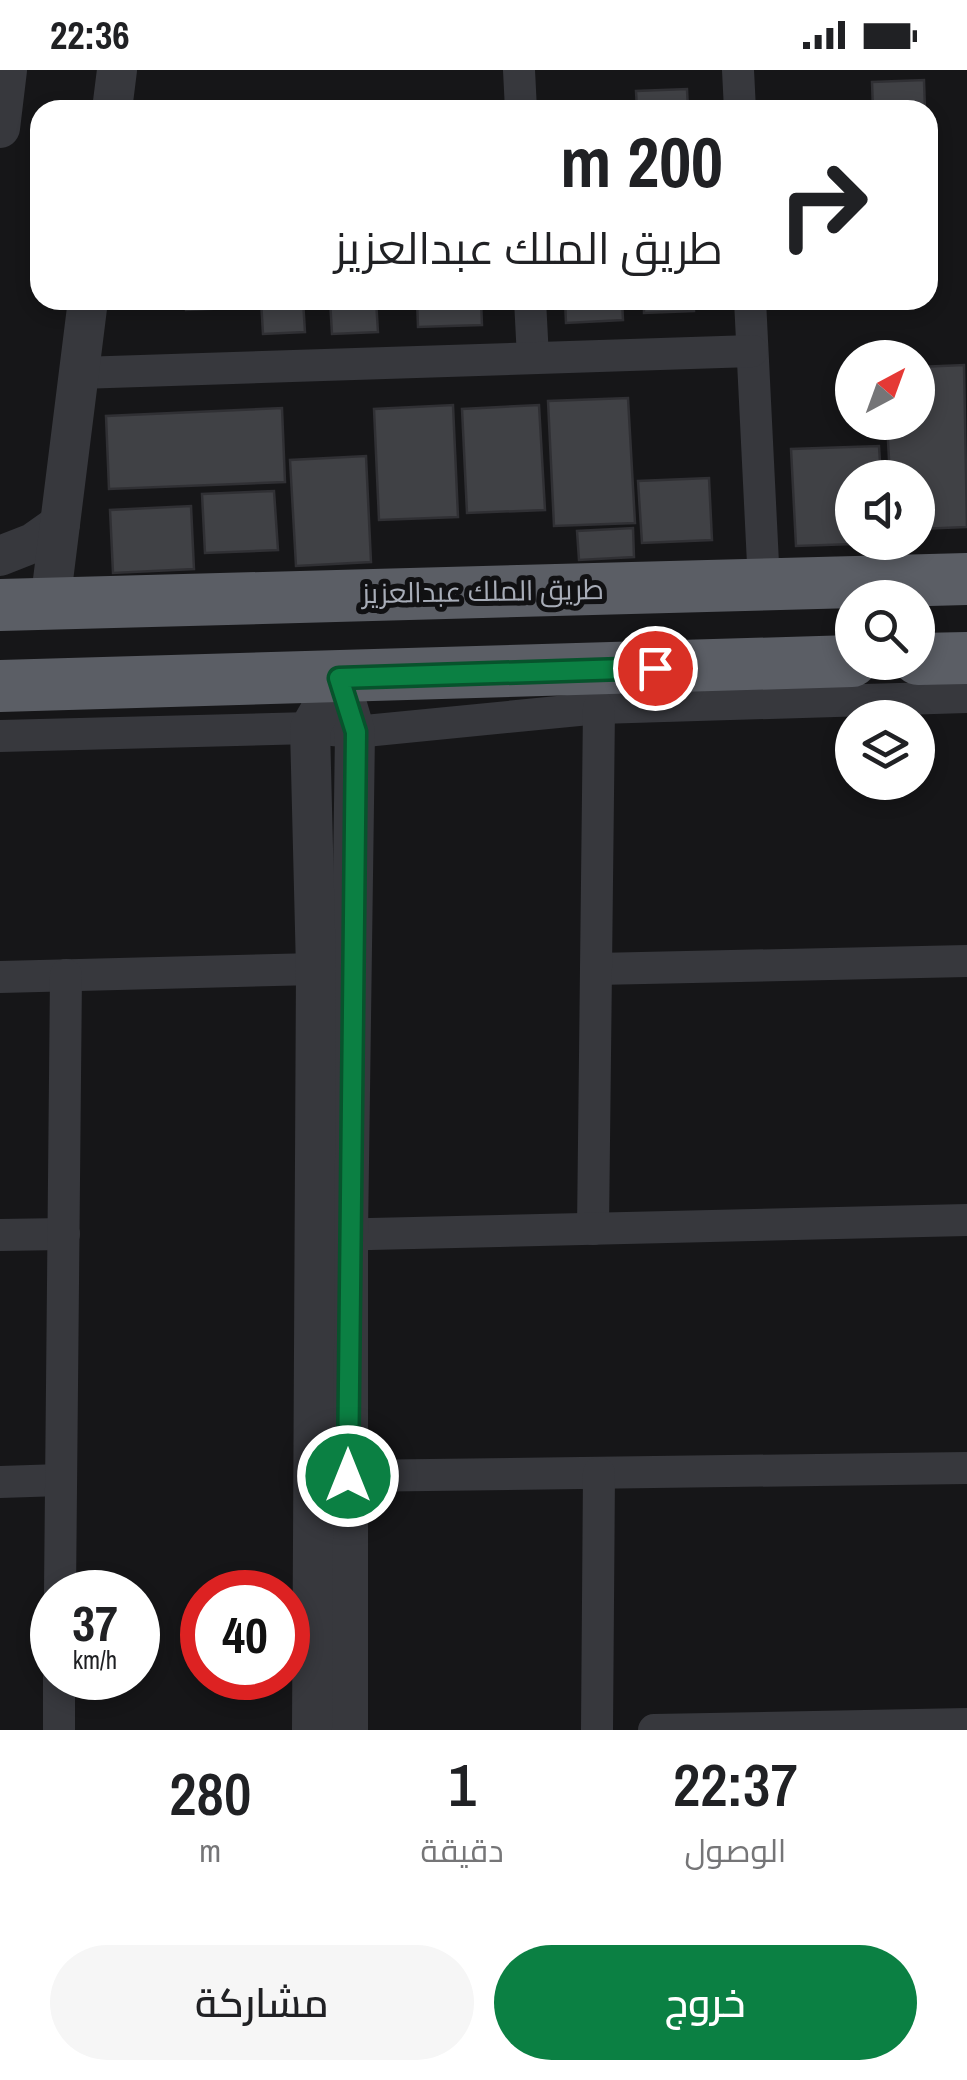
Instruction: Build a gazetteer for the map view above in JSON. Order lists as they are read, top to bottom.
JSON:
{
  "streets": {
    "highway": ["طريق الملك عبدالعزيز"]
  },
  "north": "top right",
  "page": {
    "status": "22:36",
    "turn": ["200 m", "طريق الملك عبدالعزيز"],
    "speed": "37 km/h",
    "limit": "40",
    "eta": [
      "22:37",
      "الوصول",
      "1",
      "دقيقة",
      "280",
      "m"
    ],
    "buttons": ["خروج", "مشاركة"]
  }
}
